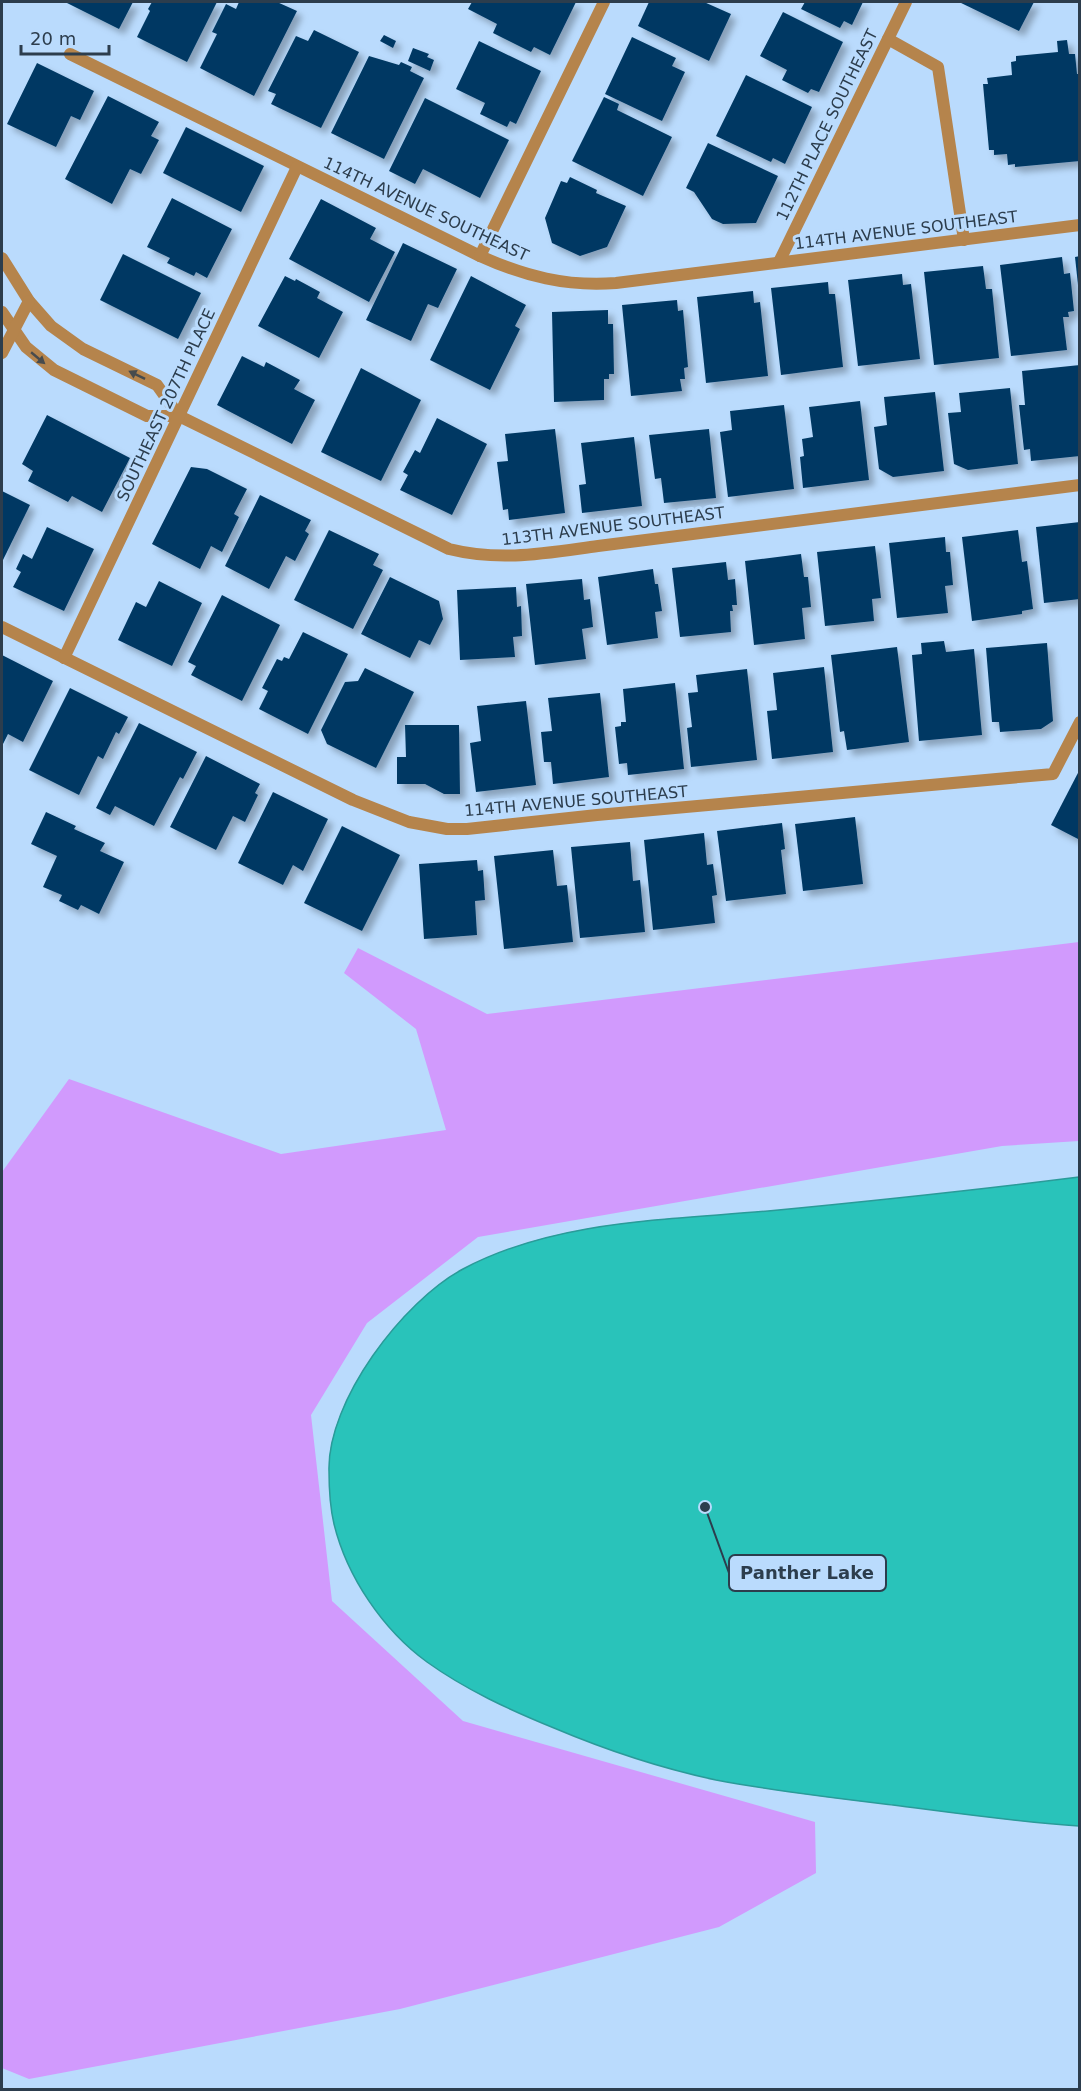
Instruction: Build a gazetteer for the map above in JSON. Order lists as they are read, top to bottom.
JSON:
{
  "streets": {
    "street": [
      "112TH PLACE SOUTHEAST",
      "114TH AVENUE SOUTHEAST",
      "SOUTHEAST 207TH PLACE",
      "113TH AVENUE SOUTHEAST"
    ]
  },
  "crossings": [
    ["112TH PLACE SOUTHEAST", "114TH AVENUE SOUTHEAST"],
    ["114TH AVENUE SOUTHEAST", "SOUTHEAST 207TH PLACE"],
    ["SOUTHEAST 207TH PLACE", "113TH AVENUE SOUTHEAST"]
  ],
  "places": ["Panther Lake"],
  "scale_bar": "20 m"
}
